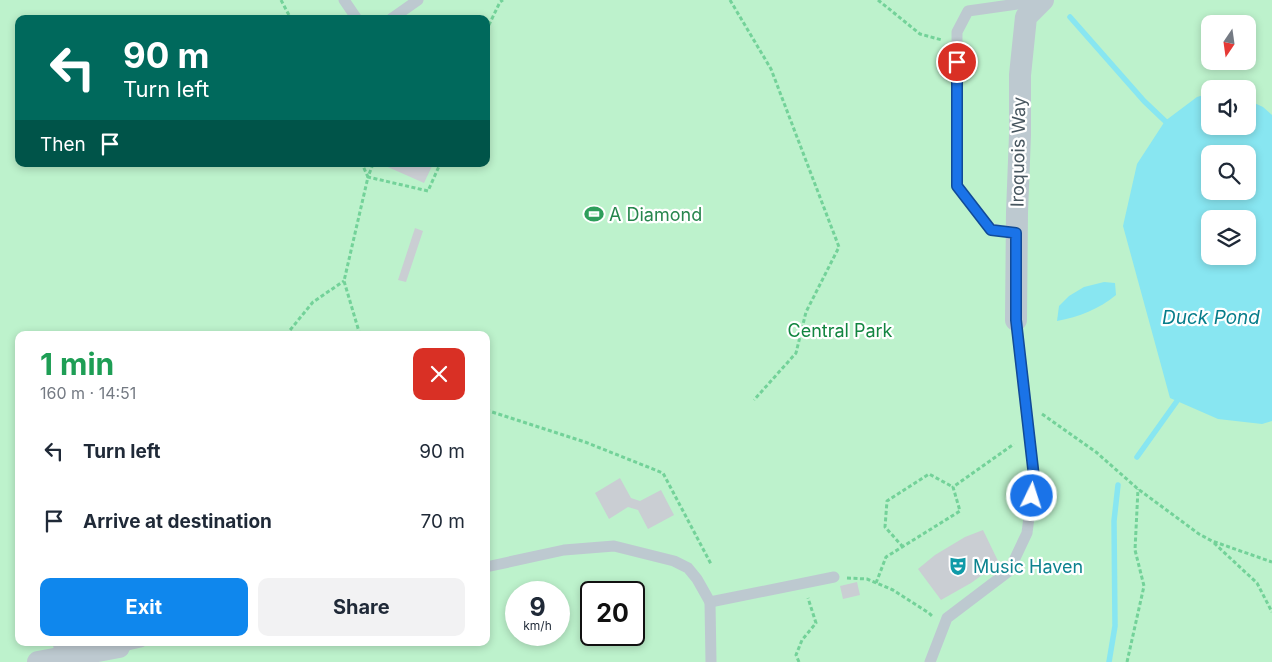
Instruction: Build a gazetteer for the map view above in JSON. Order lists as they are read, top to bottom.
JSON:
{
  "streets": {
    "street": ["Iroquois Way"]
  },
  "water": ["Duck Pond"],
  "parks": ["Central Park"],
  "places": {
    "sports": ["A Diamond"],
    "theatre": ["Music Haven"]
  },
  "north": "bottom",
  "page": {
    "turn": ["90 m", "Turn left"],
    "then": "Then",
    "heading": ["1 min", "160 m · 14:51"],
    "list": [
      {
        "name": "Turn left",
        "value": "90 m"
      },
      {
        "name": "Arrive at destination",
        "value": "70 m"
      }
    ],
    "buttons": ["Exit", "Share"],
    "speed": "9 km/h",
    "limit": "20"
  }
}
